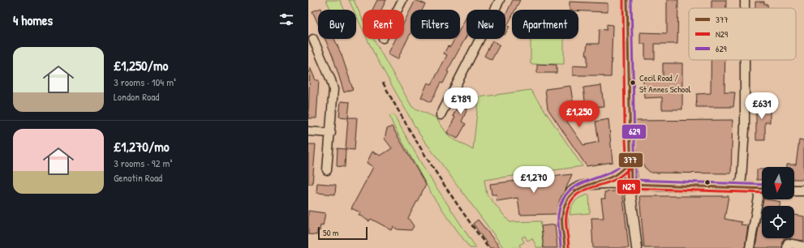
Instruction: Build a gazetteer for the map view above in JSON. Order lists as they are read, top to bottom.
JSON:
{
  "places": ["Cecil Road / St Annes School"],
  "lines": ["transit line 377", "transit line N29", "transit line 629"],
  "legend": ["377", "N29", "629"],
  "scale_bar": "50 m",
  "north": "bottom",
  "page": {
    "heading": "4 homes",
    "chip": [
      "Buy",
      "Rent",
      "Filters",
      "New",
      "Apartment"
    ],
    "list": [
      {
        "name": "£1,250/mo",
        "note": "3 rooms · 104 m² · London Road"
      },
      {
        "name": "£1,270/mo",
        "note": "3 rooms · 92 m² · Genotin Road"
      }
    ],
    "price": [
      "£789",
      "£631",
      "£1,250",
      "£1,270"
    ],
    "scale": "50 m"
  }
}
